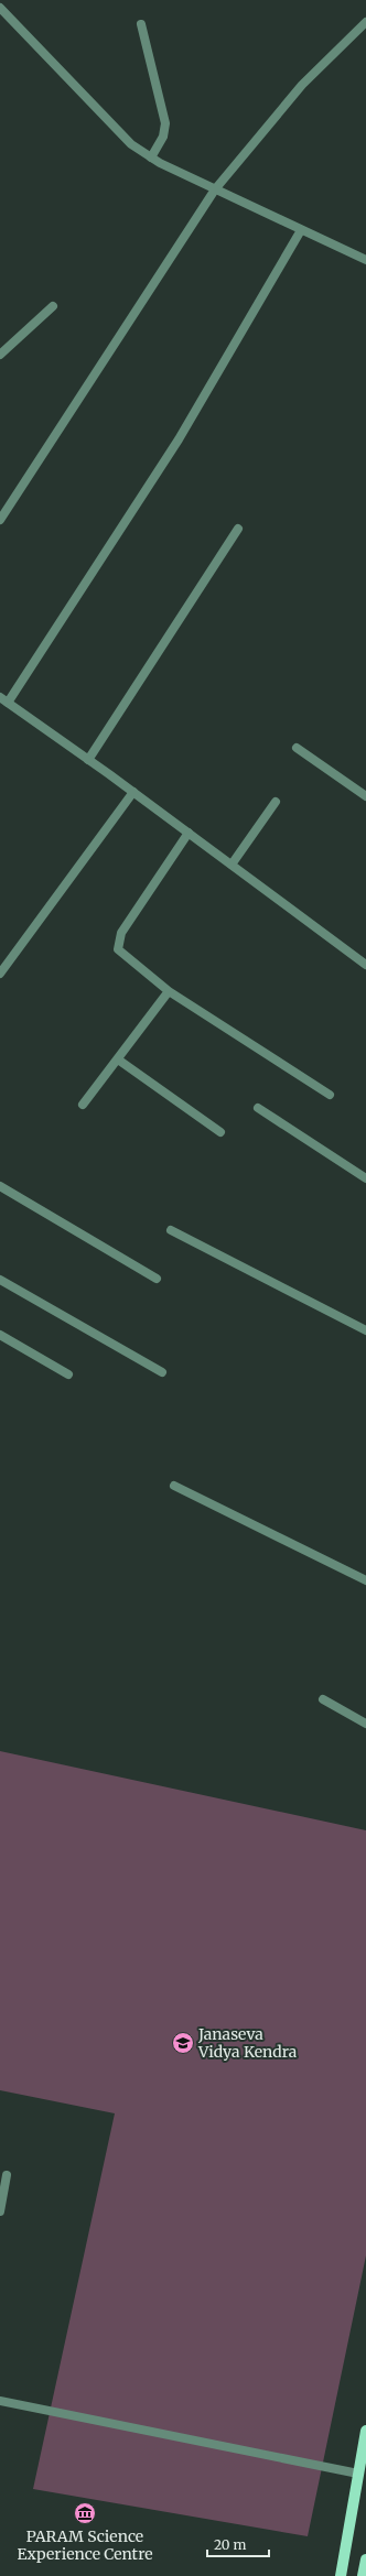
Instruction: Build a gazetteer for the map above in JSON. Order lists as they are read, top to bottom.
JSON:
{
  "places": {
    "school or university": ["Janaseva Vidya Kendra"],
    "museum": ["PARAM Science Experience Centre"]
  },
  "scale_bar": "20 m"
}
